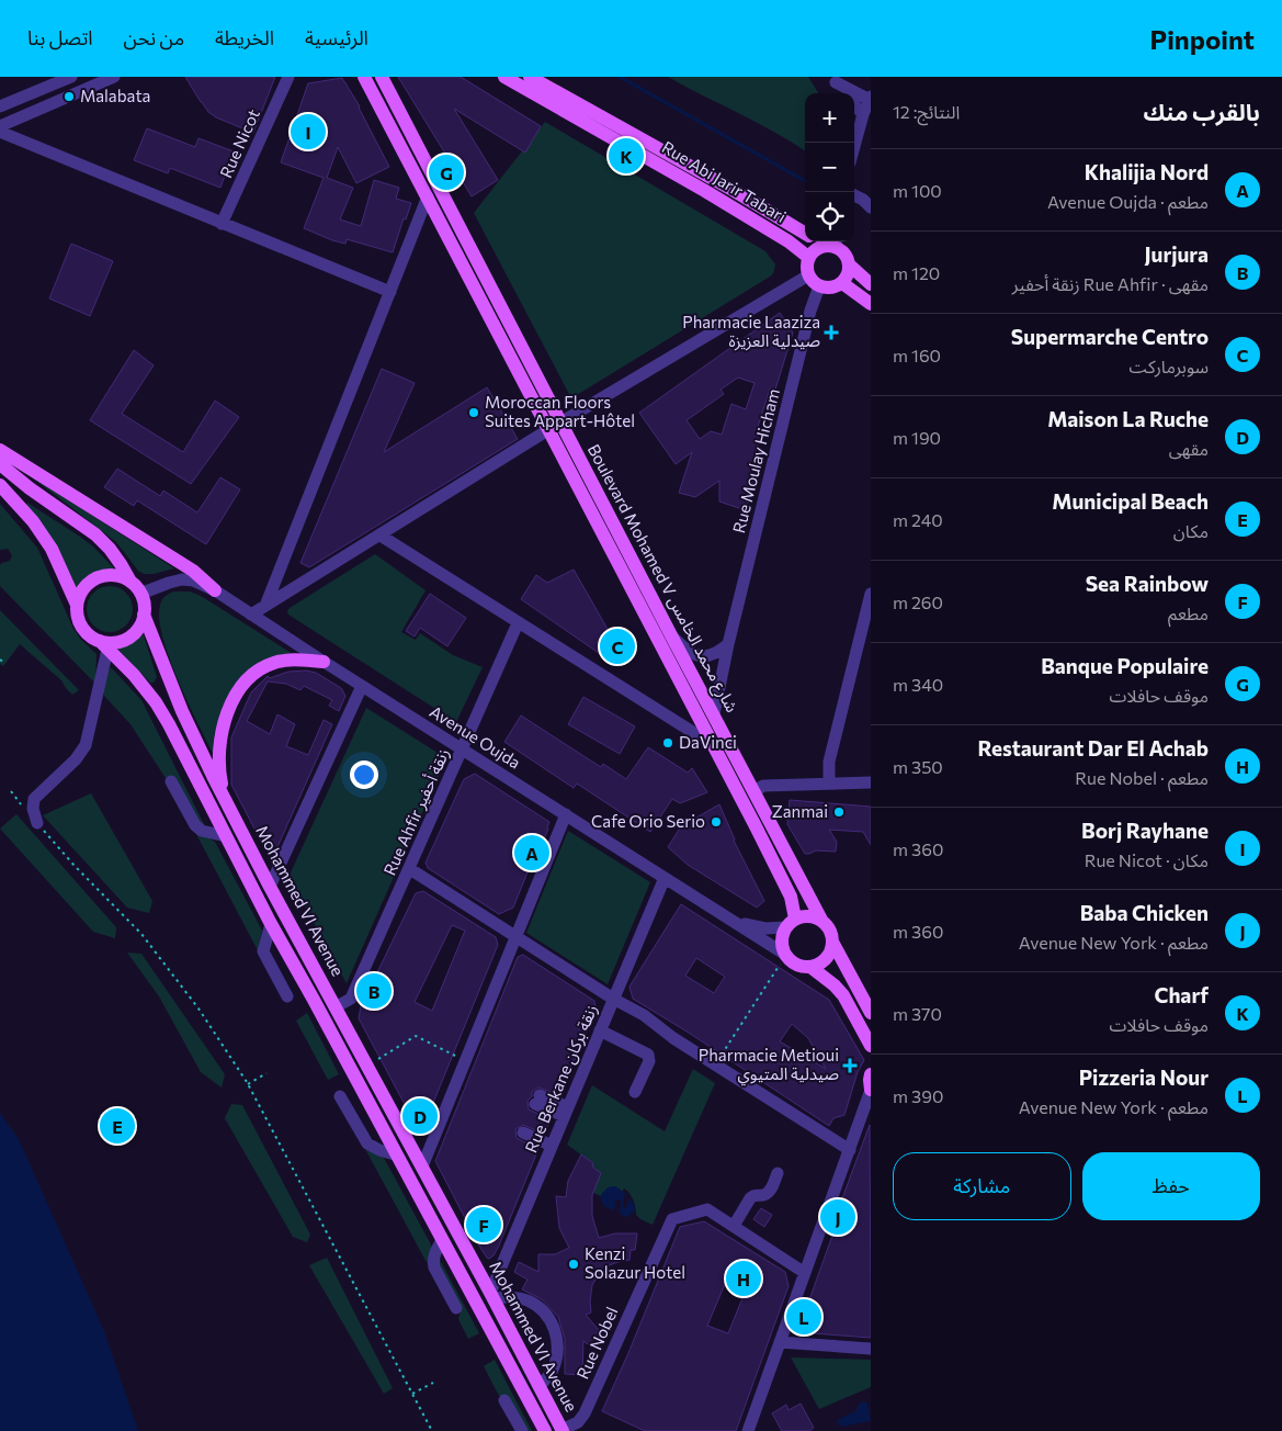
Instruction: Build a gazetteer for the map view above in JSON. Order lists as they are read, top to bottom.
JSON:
{
  "streets": {
    "main road": ["Rue Abi Jarir Tabari", "Boulevard Mohamed V شارع محمد الخامس", "Mohammed VI Avenue"],
    "street": [
      "Rue Nicot",
      "Rue Moulay Hicham",
      "Avenue Oujda",
      "Rue Ahfir زنقة أحفير",
      "Rue Berkane زنقة بركان",
      "Rue Nobel"
    ]
  },
  "crossings": [
    ["Rue Abi Jarir Tabari", "Rue Moulay Hicham"],
    ["Rue Moulay Hicham", "Boulevard Mohamed V شارع محمد الخامس"],
    ["Boulevard Mohamed V شارع محمد الخامس", "Avenue Oujda"],
    ["Avenue Oujda", "Rue Ahfir زنقة أحفير"],
    ["Avenue Oujda", "Mohammed VI Avenue"],
    ["Avenue Oujda", "Rue Berkane زنقة بركان"],
    ["Rue Ahfir زنقة أحفير", "Mohammed VI Avenue"],
    ["Mohammed VI Avenue", "Rue Berkane زنقة بركان"],
    ["Mohammed VI Avenue", "Rue Nobel"]
  ],
  "places": {
    "other": [
      "Malabata",
      "Moroccan Floors Suites Appart-Hôtel",
      "DaVinci",
      "Zanmai",
      "Cafe Orio Serio",
      "Kenzi Solazur Hotel"
    ],
    "health": ["Pharmacie Laaziza صيدلية العزيزة", "Pharmacie Metioui صيدلية المتيوي"]
  },
  "page": {
    "header": "Pinpoint",
    "nav": [
      "الرئيسية",
      "الخريطة",
      "من نحن",
      "اتصل بنا"
    ],
    "heading": ["بالقرب منك", "النتائج: 12"],
    "map_buttons": ["+", "−"],
    "pins": [
      "I",
      "K",
      "G",
      "C",
      "A",
      "B",
      "D",
      "E",
      "J",
      "F",
      "H",
      "L"
    ],
    "list": [
      {
        "mark": "A",
        "name": "Khalijia Nord",
        "note": "مطعم · Avenue Oujda",
        "value": "100 m"
      },
      {
        "mark": "B",
        "name": "Jurjura",
        "note": "مقهى · Rue Ahfir زنقة أحفير",
        "value": "120 m"
      },
      {
        "mark": "C",
        "name": "Supermarche Centro",
        "note": "سوبرماركت",
        "value": "160 m"
      },
      {
        "mark": "D",
        "name": "Maison La Ruche",
        "note": "مقهى",
        "value": "190 m"
      },
      {
        "mark": "E",
        "name": "Municipal Beach",
        "note": "مكان",
        "value": "240 m"
      },
      {
        "mark": "F",
        "name": "Sea Rainbow",
        "note": "مطعم",
        "value": "260 m"
      },
      {
        "mark": "G",
        "name": "Banque Populaire",
        "note": "موقف حافلات",
        "value": "340 m"
      },
      {
        "mark": "H",
        "name": "Restaurant Dar El Achab",
        "note": "مطعم · Rue Nobel",
        "value": "350 m"
      },
      {
        "mark": "I",
        "name": "Borj Rayhane",
        "note": "مكان · Rue Nicot",
        "value": "360 m"
      },
      {
        "mark": "J",
        "name": "Baba Chicken",
        "note": "مطعم · Avenue New York",
        "value": "360 m"
      },
      {
        "mark": "K",
        "name": "Charf",
        "note": "موقف حافلات",
        "value": "370 m"
      },
      {
        "mark": "L",
        "name": "Pizzeria Nour",
        "note": "مطعم · Avenue New York",
        "value": "390 m"
      }
    ],
    "buttons": ["حفظ", "مشاركة"]
  }
}
